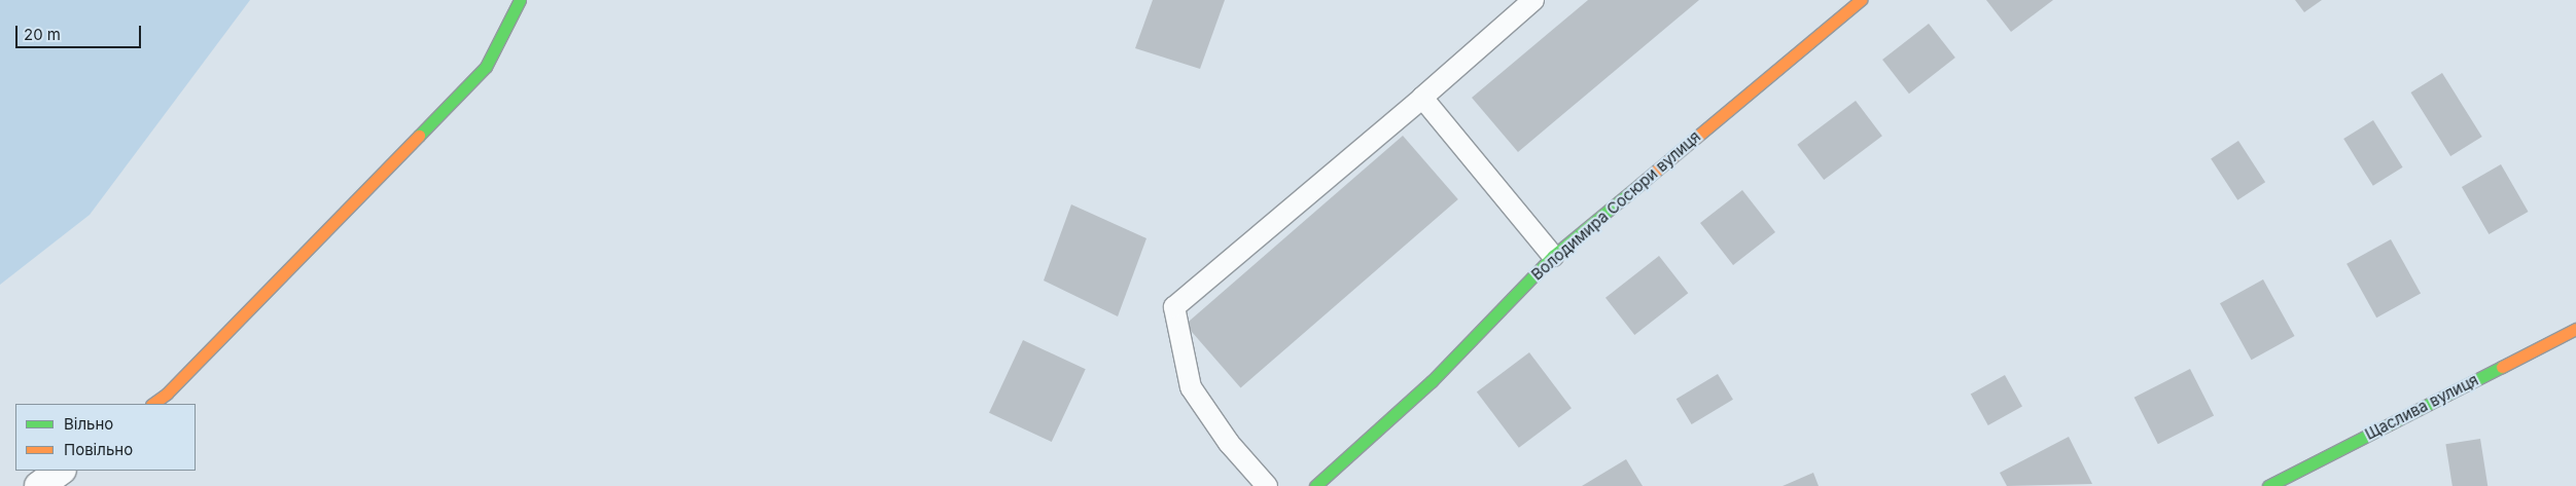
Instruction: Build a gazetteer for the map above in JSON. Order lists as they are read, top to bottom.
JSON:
{
  "streets": {
    "street": ["Володимира Сосюри вулиця", "Щаслива вулиця"]
  },
  "legend": ["Вільно", "Повільно"],
  "scale_bar": "20 m"
}
